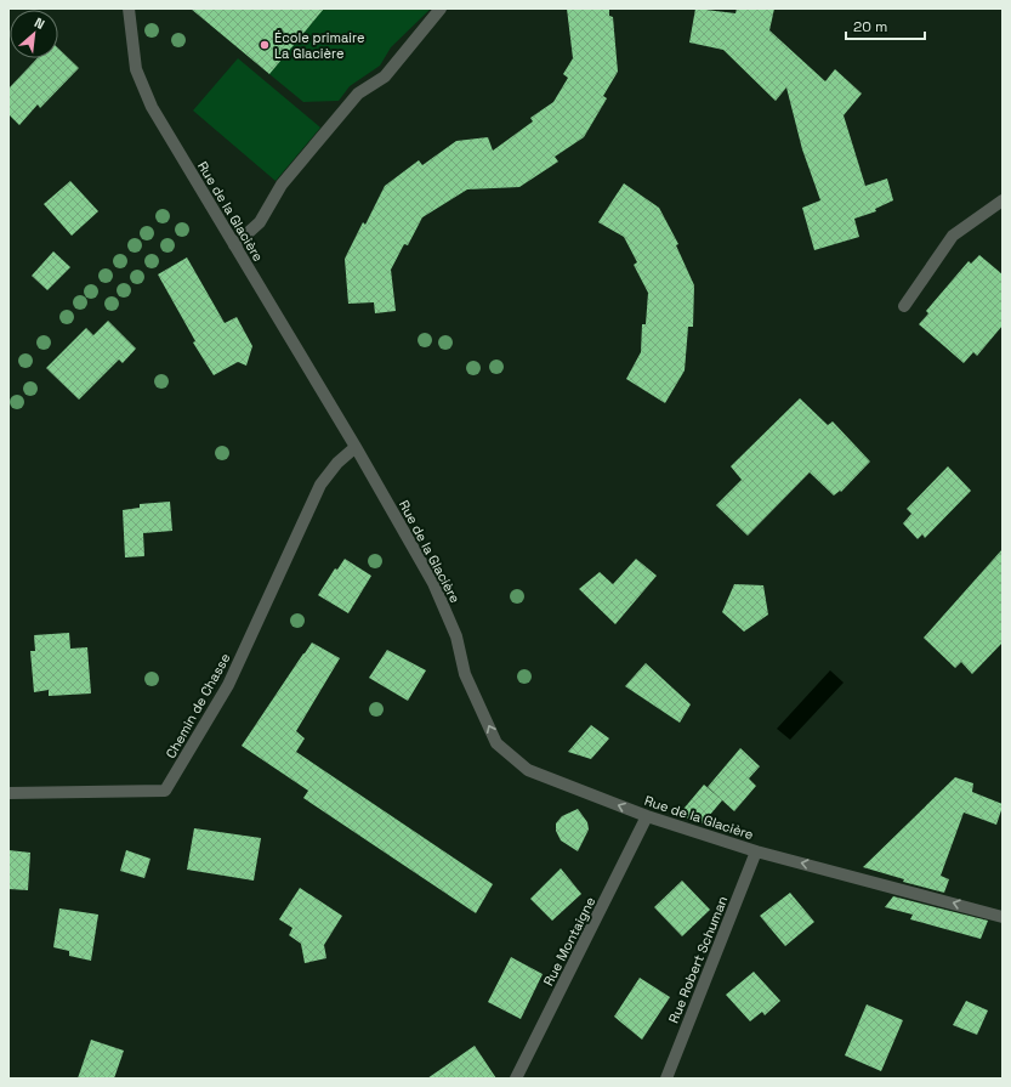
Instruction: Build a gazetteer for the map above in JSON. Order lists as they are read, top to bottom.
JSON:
{
  "streets": {
    "street": [
      "Rue de la Glacière",
      "Chemin de Chasse",
      "Rue Montaigne",
      "Rue Robert Schuman"
    ]
  },
  "crossings": [
    ["Rue de la Glacière", "Chemin de Chasse"],
    ["Rue de la Glacière", "Rue Montaigne"],
    ["Rue de la Glacière", "Rue Robert Schuman"]
  ],
  "one_way": ["Rue de la Glacière"],
  "places": ["École primaire La Glacière"],
  "scale_bar": "20 m",
  "north": "top right"
}
